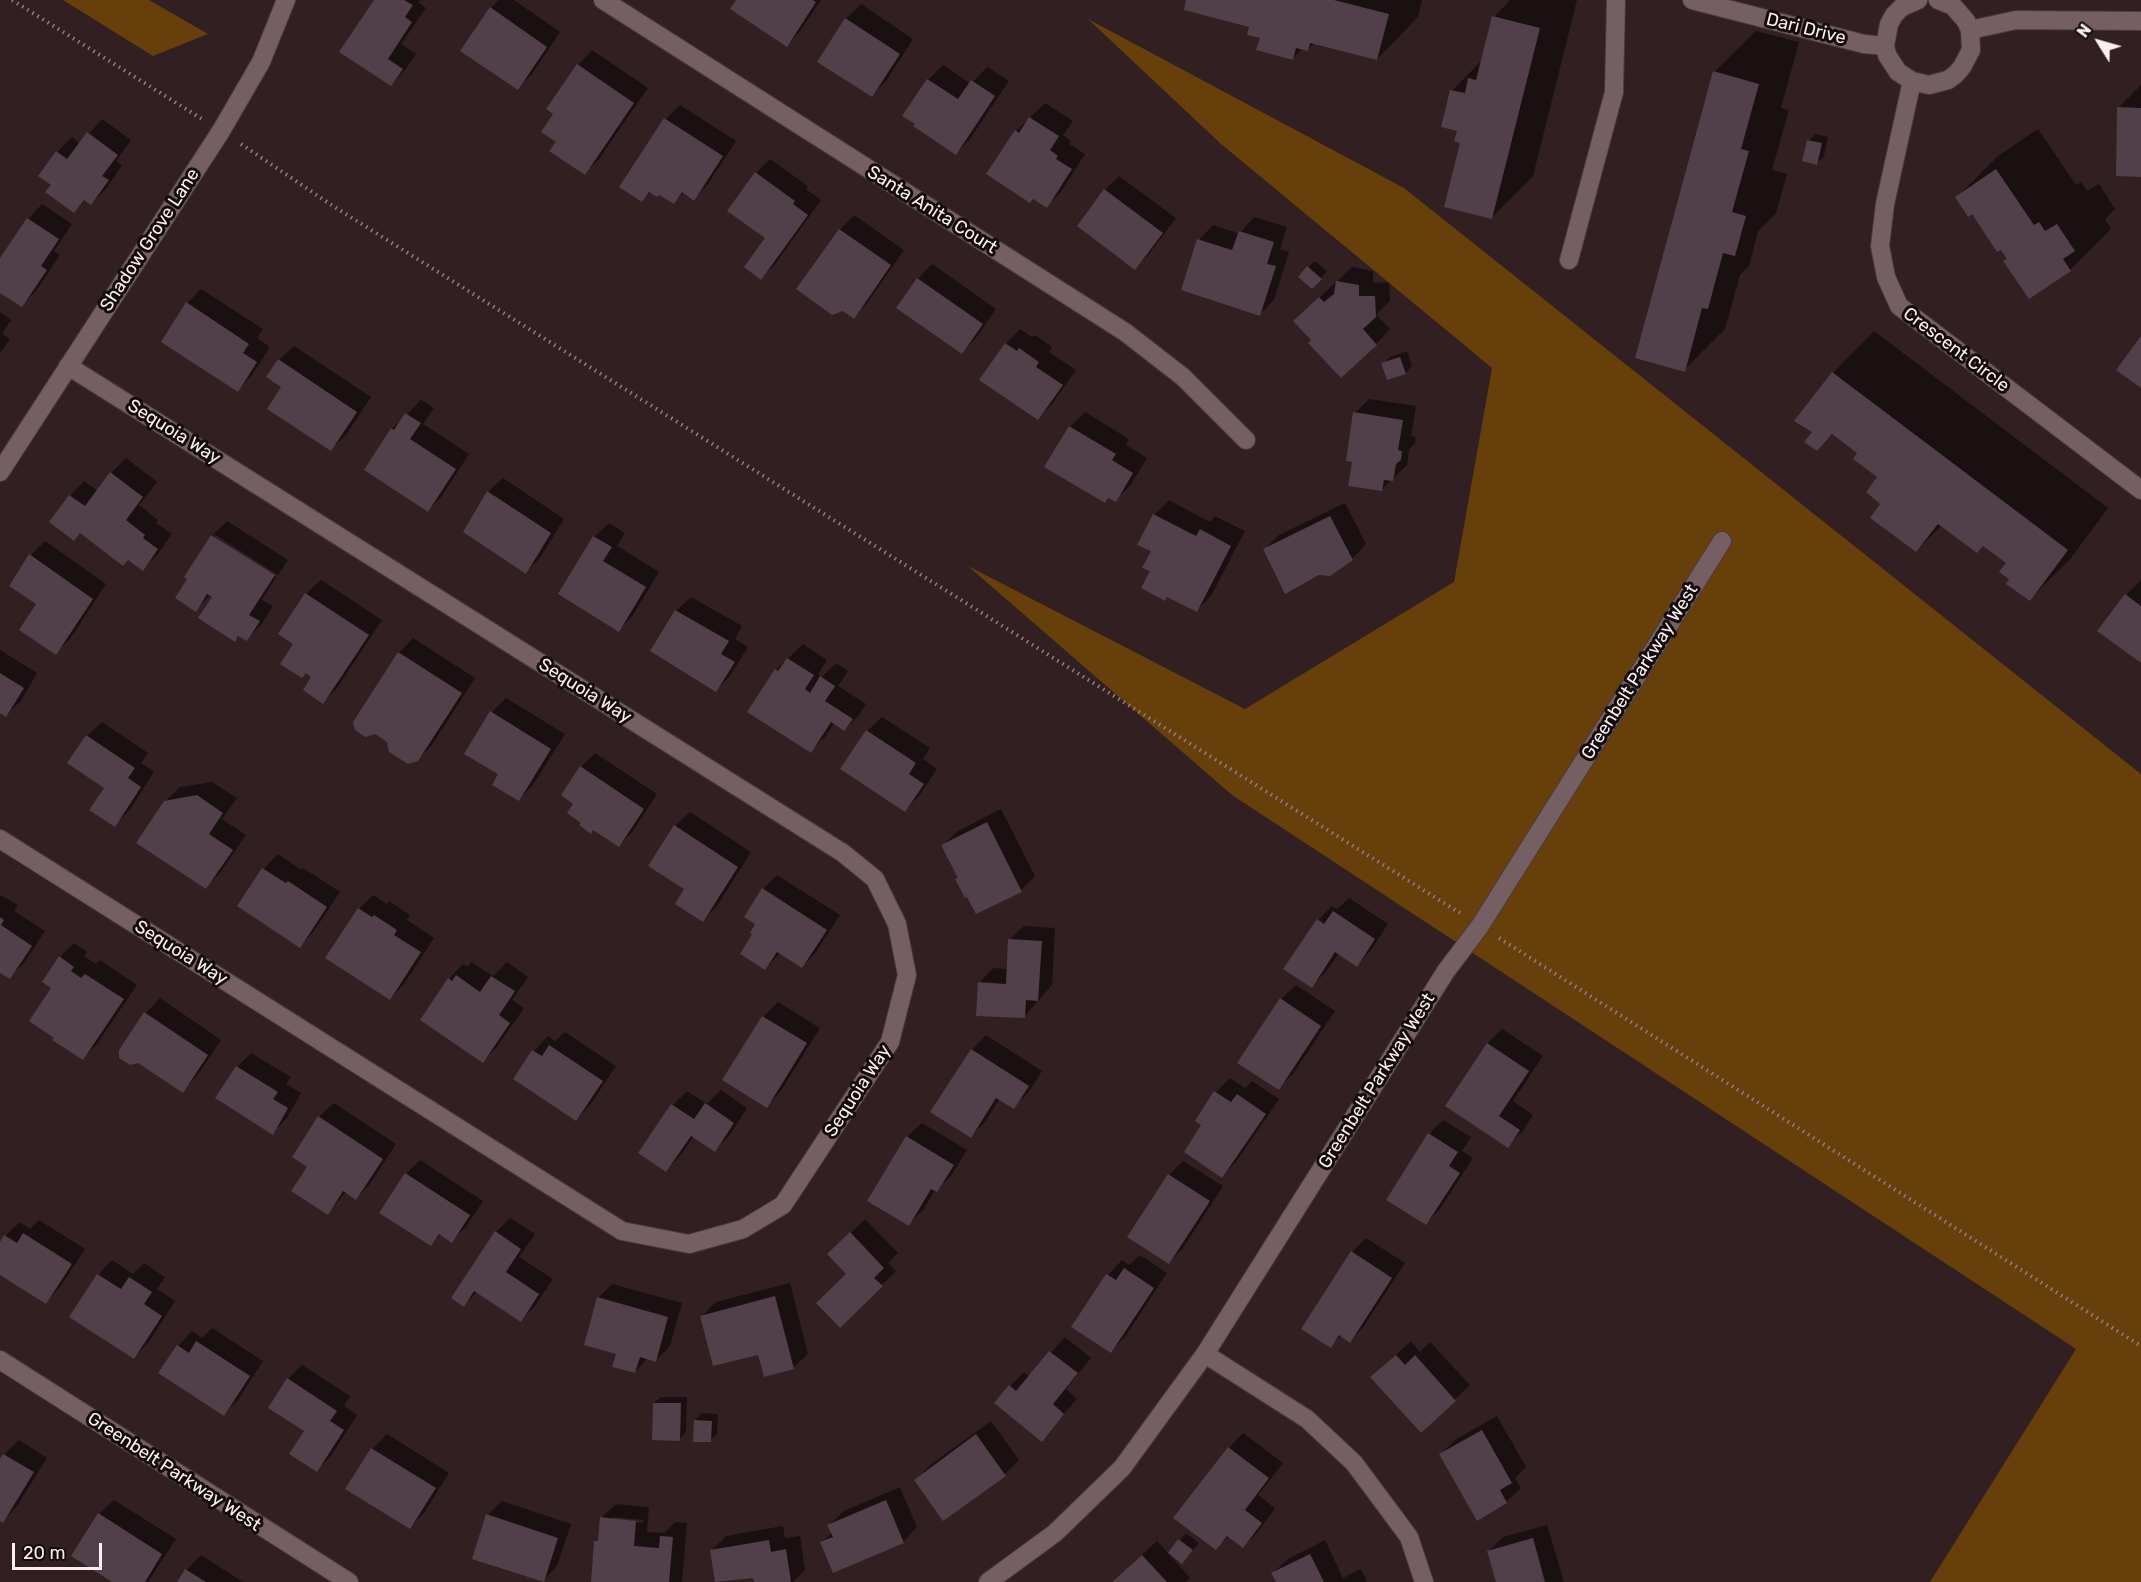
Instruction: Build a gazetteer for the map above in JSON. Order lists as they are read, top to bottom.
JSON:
{
  "streets": {
    "street": [
      "Dari Drive",
      "Santa Anita Court",
      "Shadow Grove Lane",
      "Crescent Circle",
      "Sequoia Way",
      "Greenbelt Parkway West"
    ]
  },
  "crossings": [
    ["Shadow Grove Lane", "Sequoia Way"]
  ],
  "scale_bar": "20 m",
  "north": "top left"
}
